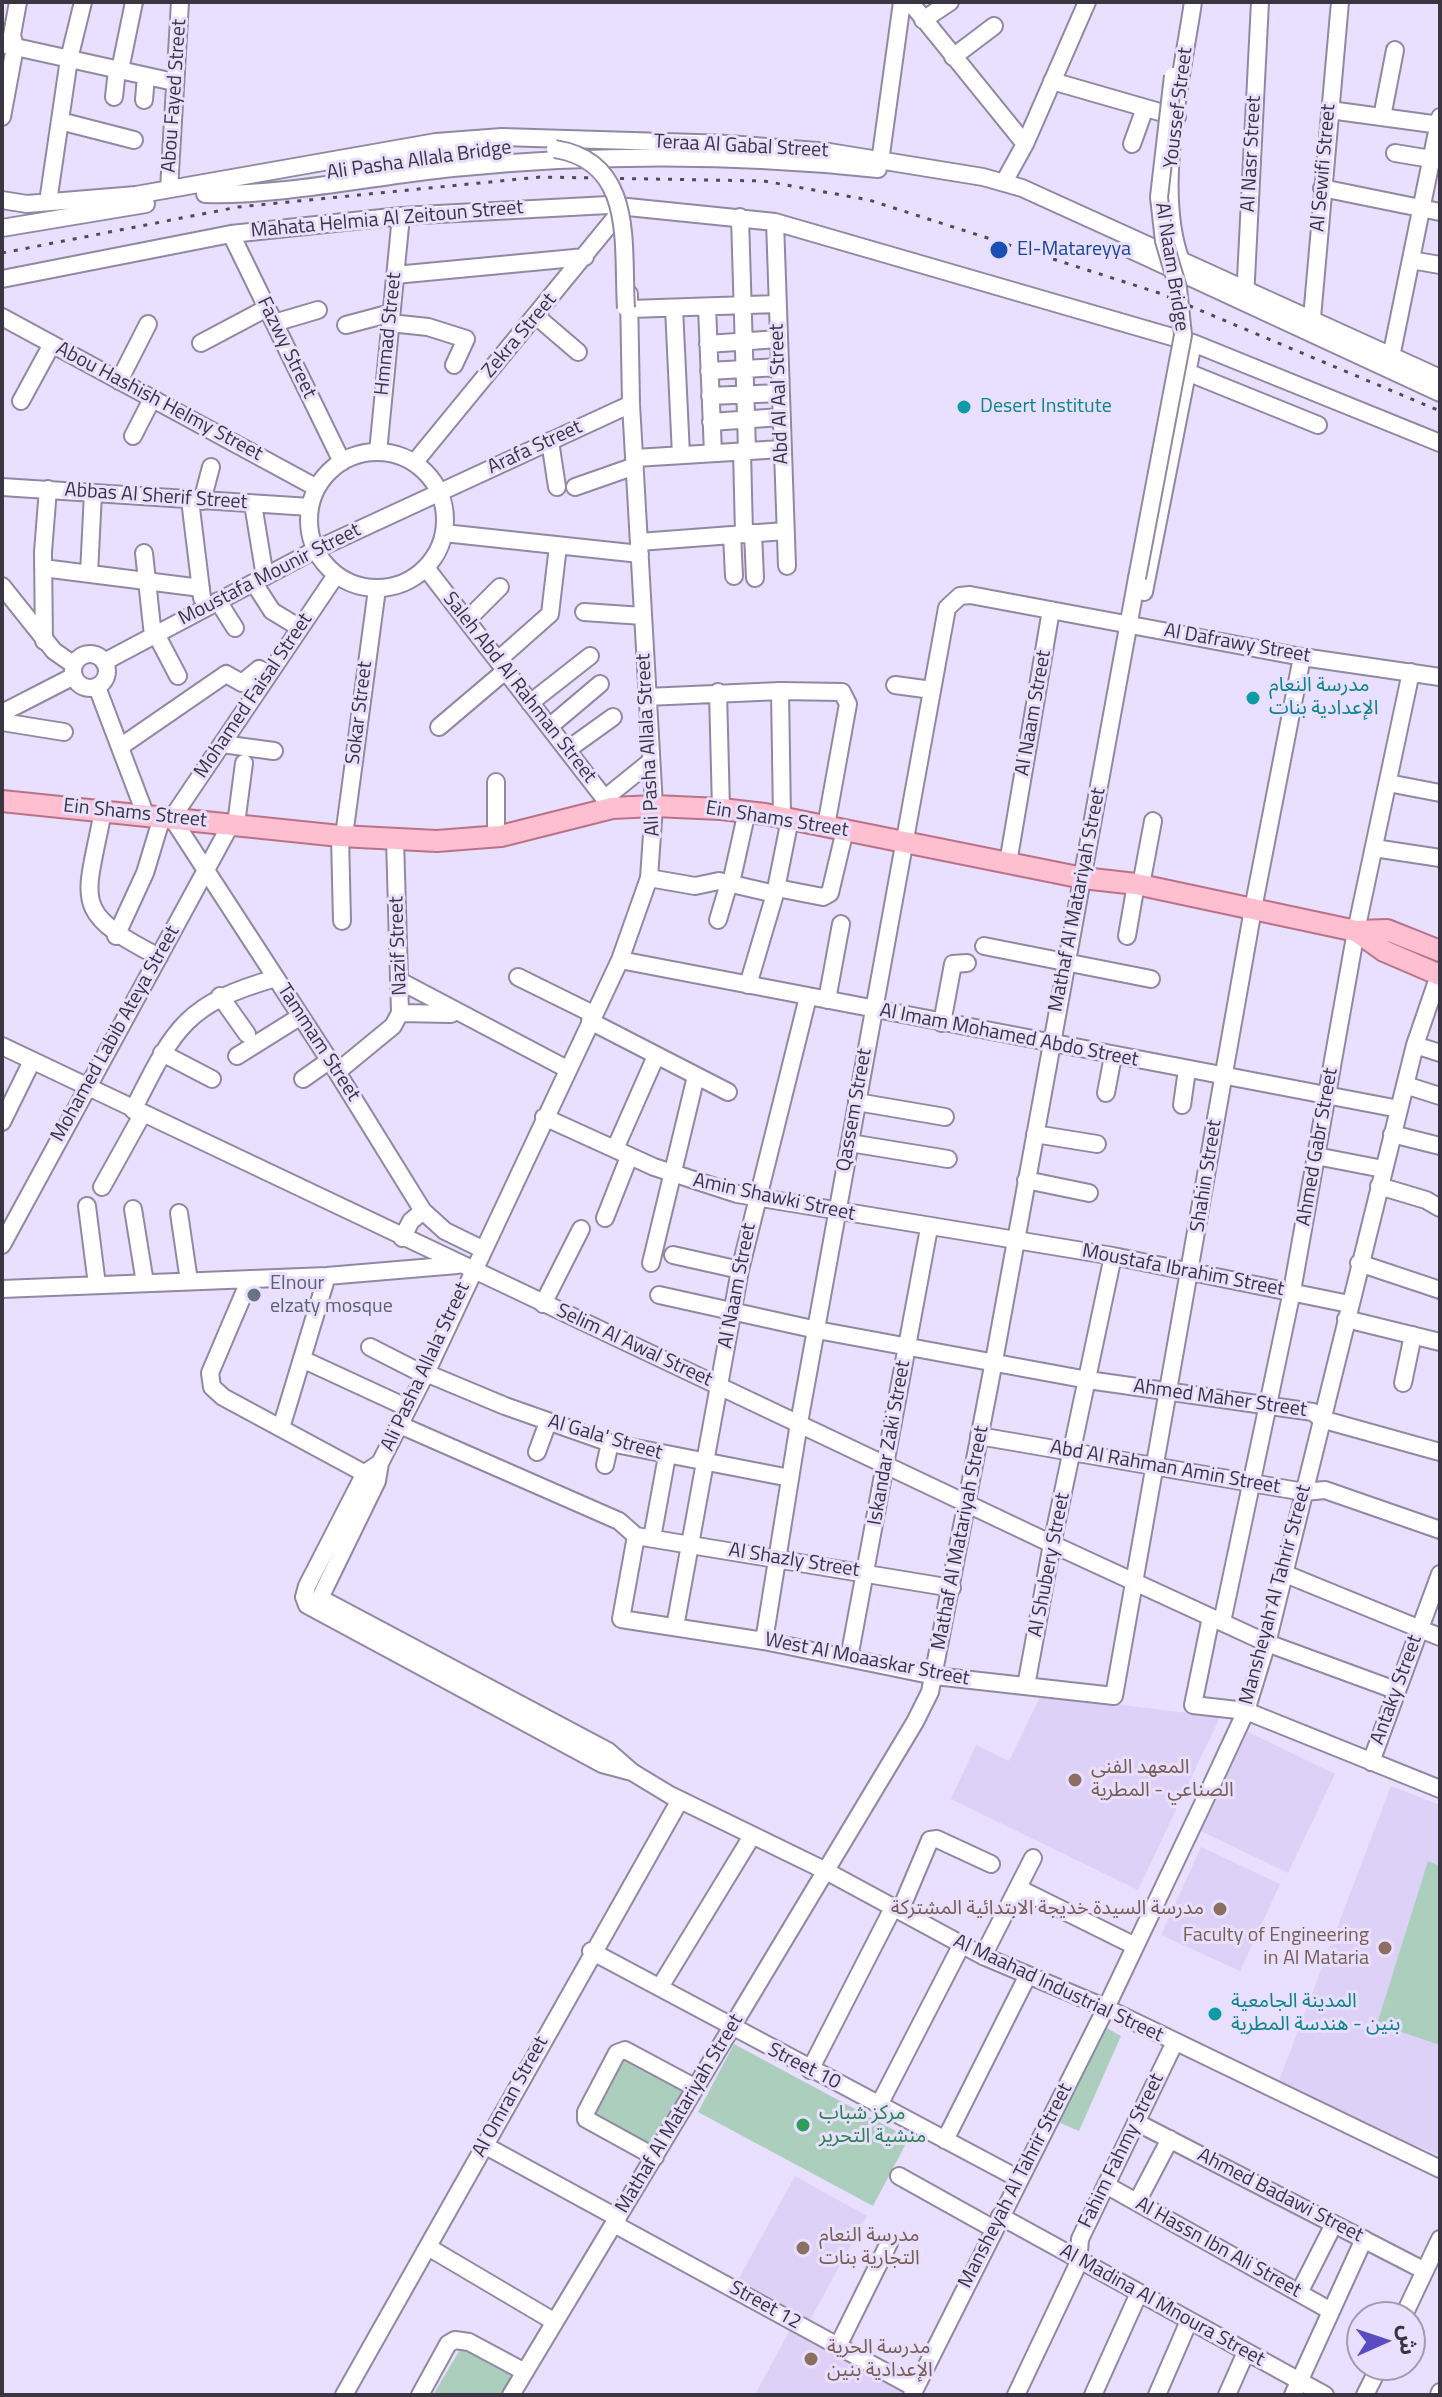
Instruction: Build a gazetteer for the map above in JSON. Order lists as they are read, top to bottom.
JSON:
{
  "streets": {
    "main road": ["Ein Shams Street"],
    "street": [
      "Abou Fayed Street",
      "Youssef Street",
      "Teraa Al Gabal Street",
      "Al Nasr Street",
      "Ali Pasha Allala Bridge",
      "Al Sewifi Street",
      "Mahata Helmia Al Zeitoun Street",
      "Al Naam Bridge",
      "Hmmad Street",
      "Zekra Street",
      "Fazwy Street",
      "Abd Al Aal Street",
      "Abou Hashish Helmy Street",
      "Arafa Street",
      "Abbas Al Sherif Street",
      "Moustafa Mounir Street",
      "Al Dafrawy Street",
      "Saleh Abd Al Rahman Street",
      "Mohamed Faisal Street",
      "Sokar Street",
      "Al Naam Street",
      "Ali Pasha Allala Street",
      "Mathaf Al Matariyah Street",
      "Nazif Street",
      "Mohamed Labib Ateya Street",
      "Al Imam Mohamed Abdo Street",
      "Tammam Street",
      "Qassem Street",
      "Ahmed Gabr Street",
      "Shahin Street",
      "Amin Shawki Street",
      "Moustafa Ibrahim Street",
      "Selim Al Awal Street",
      "Ahmed Maher Street",
      "Al Gala' Street",
      "Iskandar Zaki Street",
      "Abd Al Rahman Amin Street",
      "Al Shazly Street",
      "Al Shubery Street",
      "Mansheyah Al Tahrir Street",
      "West Al Moaaskar Street",
      "Antaky Street",
      "Al Maahad Industrial Street",
      "Street 10",
      "Al Omran Street",
      "Fahim Fahmy Street",
      "Ahmed Badawi Street",
      "Al Hassn Ibn Ali Street",
      "Street 12",
      "Al Madina Al Mnoura Street"
    ]
  },
  "crossings": [
    ["Abou Fayed Street", "Teraa Al Gabal Street"],
    ["Youssef Street", "Teraa Al Gabal Street"],
    ["Teraa Al Gabal Street", "Al Nasr Street"],
    ["Teraa Al Gabal Street", "Ali Pasha Allala Bridge"],
    ["Teraa Al Gabal Street", "Al Sewifi Street"],
    ["Ali Pasha Allala Bridge", "Ali Pasha Allala Street"],
    ["Mahata Helmia Al Zeitoun Street", "Hmmad Street"],
    ["Mahata Helmia Al Zeitoun Street", "Zekra Street"],
    ["Mahata Helmia Al Zeitoun Street", "Fazwy Street"],
    ["Mahata Helmia Al Zeitoun Street", "Abd Al Aal Street"],
    ["Mahata Helmia Al Zeitoun Street", "Mathaf Al Matariyah Street"],
    ["Al Naam Bridge", "Mathaf Al Matariyah Street"],
    ["Arafa Street", "Moustafa Mounir Street"],
    ["Arafa Street", "Ali Pasha Allala Street"],
    ["Moustafa Mounir Street", "Tammam Street"],
    ["Al Dafrawy Street", "Al Naam Street"],
    ["Al Dafrawy Street", "Mathaf Al Matariyah Street"],
    ["Al Dafrawy Street", "Qassem Street"],
    ["Al Dafrawy Street", "Ahmed Gabr Street"],
    ["Al Dafrawy Street", "Shahin Street"],
    ["Saleh Abd Al Rahman Street", "Ein Shams Street"],
    ["Mohamed Faisal Street", "Ein Shams Street"],
    ["Mohamed Faisal Street", "Tammam Street"],
    ["Sokar Street", "Ein Shams Street"],
    ["Al Naam Street", "Ein Shams Street"],
    ["Al Naam Street", "Al Imam Mohamed Abdo Street"],
    ["Al Naam Street", "Amin Shawki Street"],
    ["Al Naam Street", "Selim Al Awal Street"],
    ["Al Naam Street", "Ahmed Maher Street"],
    ["Al Naam Street", "Al Gala' Street"],
    ["Al Naam Street", "Al Shazly Street"],
    ["Al Naam Street", "West Al Moaaskar Street"],
    ["Ali Pasha Allala Street", "Ein Shams Street"],
    ["Ali Pasha Allala Street", "Al Imam Mohamed Abdo Street"],
    ["Ali Pasha Allala Street", "Tammam Street"],
    ["Ali Pasha Allala Street", "Amin Shawki Street"],
    ["Ali Pasha Allala Street", "Selim Al Awal Street"],
    ["Ali Pasha Allala Street", "Al Gala' Street"],
    ["Ali Pasha Allala Street", "Al Maahad Industrial Street"],
    ["Ali Pasha Allala Street", "Al Omran Street"],
    ["Ein Shams Street", "Mathaf Al Matariyah Street"],
    ["Ein Shams Street", "Nazif Street"],
    ["Ein Shams Street", "Mohamed Labib Ateya Street"],
    ["Ein Shams Street", "Tammam Street"],
    ["Ein Shams Street", "Qassem Street"],
    ["Ein Shams Street", "Ahmed Gabr Street"],
    ["Ein Shams Street", "Shahin Street"],
    ["Ein Shams Street", "Mansheyah Al Tahrir Street"],
    ["Mathaf Al Matariyah Street", "Al Imam Mohamed Abdo Street"],
    ["Mathaf Al Matariyah Street", "Amin Shawki Street"],
    ["Mathaf Al Matariyah Street", "Moustafa Ibrahim Street"],
    ["Mathaf Al Matariyah Street", "Selim Al Awal Street"],
    ["Mathaf Al Matariyah Street", "Ahmed Maher Street"],
    ["Mathaf Al Matariyah Street", "Abd Al Rahman Amin Street"],
    ["Mathaf Al Matariyah Street", "Al Shazly Street"],
    ["Mathaf Al Matariyah Street", "West Al Moaaskar Street"],
    ["Mathaf Al Matariyah Street", "Al Maahad Industrial Street"],
    ["Mathaf Al Matariyah Street", "Street 10"],
    ["Mathaf Al Matariyah Street", "Street 12"],
    ["Nazif Street", "Tammam Street"],
    ["Mohamed Labib Ateya Street", "Tammam Street"],
    ["Mohamed Labib Ateya Street", "Selim Al Awal Street"],
    ["Al Imam Mohamed Abdo Street", "Qassem Street"],
    ["Al Imam Mohamed Abdo Street", "Ahmed Gabr Street"],
    ["Al Imam Mohamed Abdo Street", "Shahin Street"],
    ["Al Imam Mohamed Abdo Street", "Mansheyah Al Tahrir Street"],
    ["Qassem Street", "Amin Shawki Street"],
    ["Qassem Street", "Selim Al Awal Street"],
    ["Qassem Street", "Ahmed Maher Street"],
    ["Qassem Street", "Al Gala' Street"],
    ["Qassem Street", "Al Shazly Street"],
    ["Qassem Street", "West Al Moaaskar Street"],
    ["Ahmed Gabr Street", "Moustafa Ibrahim Street"],
    ["Ahmed Gabr Street", "Selim Al Awal Street"],
    ["Ahmed Gabr Street", "Ahmed Maher Street"],
    ["Ahmed Gabr Street", "Abd Al Rahman Amin Street"],
    ["Ahmed Gabr Street", "Mansheyah Al Tahrir Street"],
    ["Shahin Street", "Moustafa Ibrahim Street"],
    ["Shahin Street", "Selim Al Awal Street"],
    ["Shahin Street", "Ahmed Maher Street"],
    ["Shahin Street", "Abd Al Rahman Amin Street"],
    ["Shahin Street", "West Al Moaaskar Street"],
    ["Amin Shawki Street", "Moustafa Ibrahim Street"],
    ["Amin Shawki Street", "Iskandar Zaki Street"],
    ["Moustafa Ibrahim Street", "Al Shubery Street"],
    ["Moustafa Ibrahim Street", "Mansheyah Al Tahrir Street"],
    ["Selim Al Awal Street", "Iskandar Zaki Street"],
    ["Selim Al Awal Street", "Al Shubery Street"],
    ["Selim Al Awal Street", "Mansheyah Al Tahrir Street"],
    ["Selim Al Awal Street", "Antaky Street"],
    ["Ahmed Maher Street", "Iskandar Zaki Street"],
    ["Ahmed Maher Street", "Al Shubery Street"],
    ["Ahmed Maher Street", "Mansheyah Al Tahrir Street"],
    ["Iskandar Zaki Street", "Al Shazly Street"],
    ["Iskandar Zaki Street", "West Al Moaaskar Street"],
    ["Abd Al Rahman Amin Street", "Al Shubery Street"],
    ["Abd Al Rahman Amin Street", "Mansheyah Al Tahrir Street"],
    ["Al Shazly Street", "West Al Moaaskar Street"],
    ["Al Shubery Street", "West Al Moaaskar Street"],
    ["Mansheyah Al Tahrir Street", "Al Maahad Industrial Street"],
    ["Mansheyah Al Tahrir Street", "Street 10"],
    ["Mansheyah Al Tahrir Street", "Street 12"],
    ["Mansheyah Al Tahrir Street", "Al Madina Al Mnoura Street"],
    ["Al Maahad Industrial Street", "Al Omran Street"],
    ["Al Maahad Industrial Street", "Fahim Fahmy Street"],
    ["Street 10", "Al Omran Street"],
    ["Al Omran Street", "Street 12"],
    ["Fahim Fahmy Street", "Ahmed Badawi Street"],
    ["Fahim Fahmy Street", "Al Hassn Ibn Ali Street"],
    ["Fahim Fahmy Street", "Al Madina Al Mnoura Street"]
  ],
  "places": [
    "El-Matareyya",
    "Desert Institute",
    "مدرسة النعام الإعدادية بنات",
    "Elnour elzaty mosque",
    "المعهد الفني الصناعي - المطرية",
    "مدرسة السيدة خديجة الابتدائية المشتركة",
    "Faculty of Engineering in Al Mataria",
    "المدينة الجامعية بنين - هندسة المطرية",
    "مركز شباب منشية التحرير",
    "مدرسة النعام التجارية بنات",
    "مدرسة الحرية الإعدادية بنين"
  ],
  "north": "right"
}
